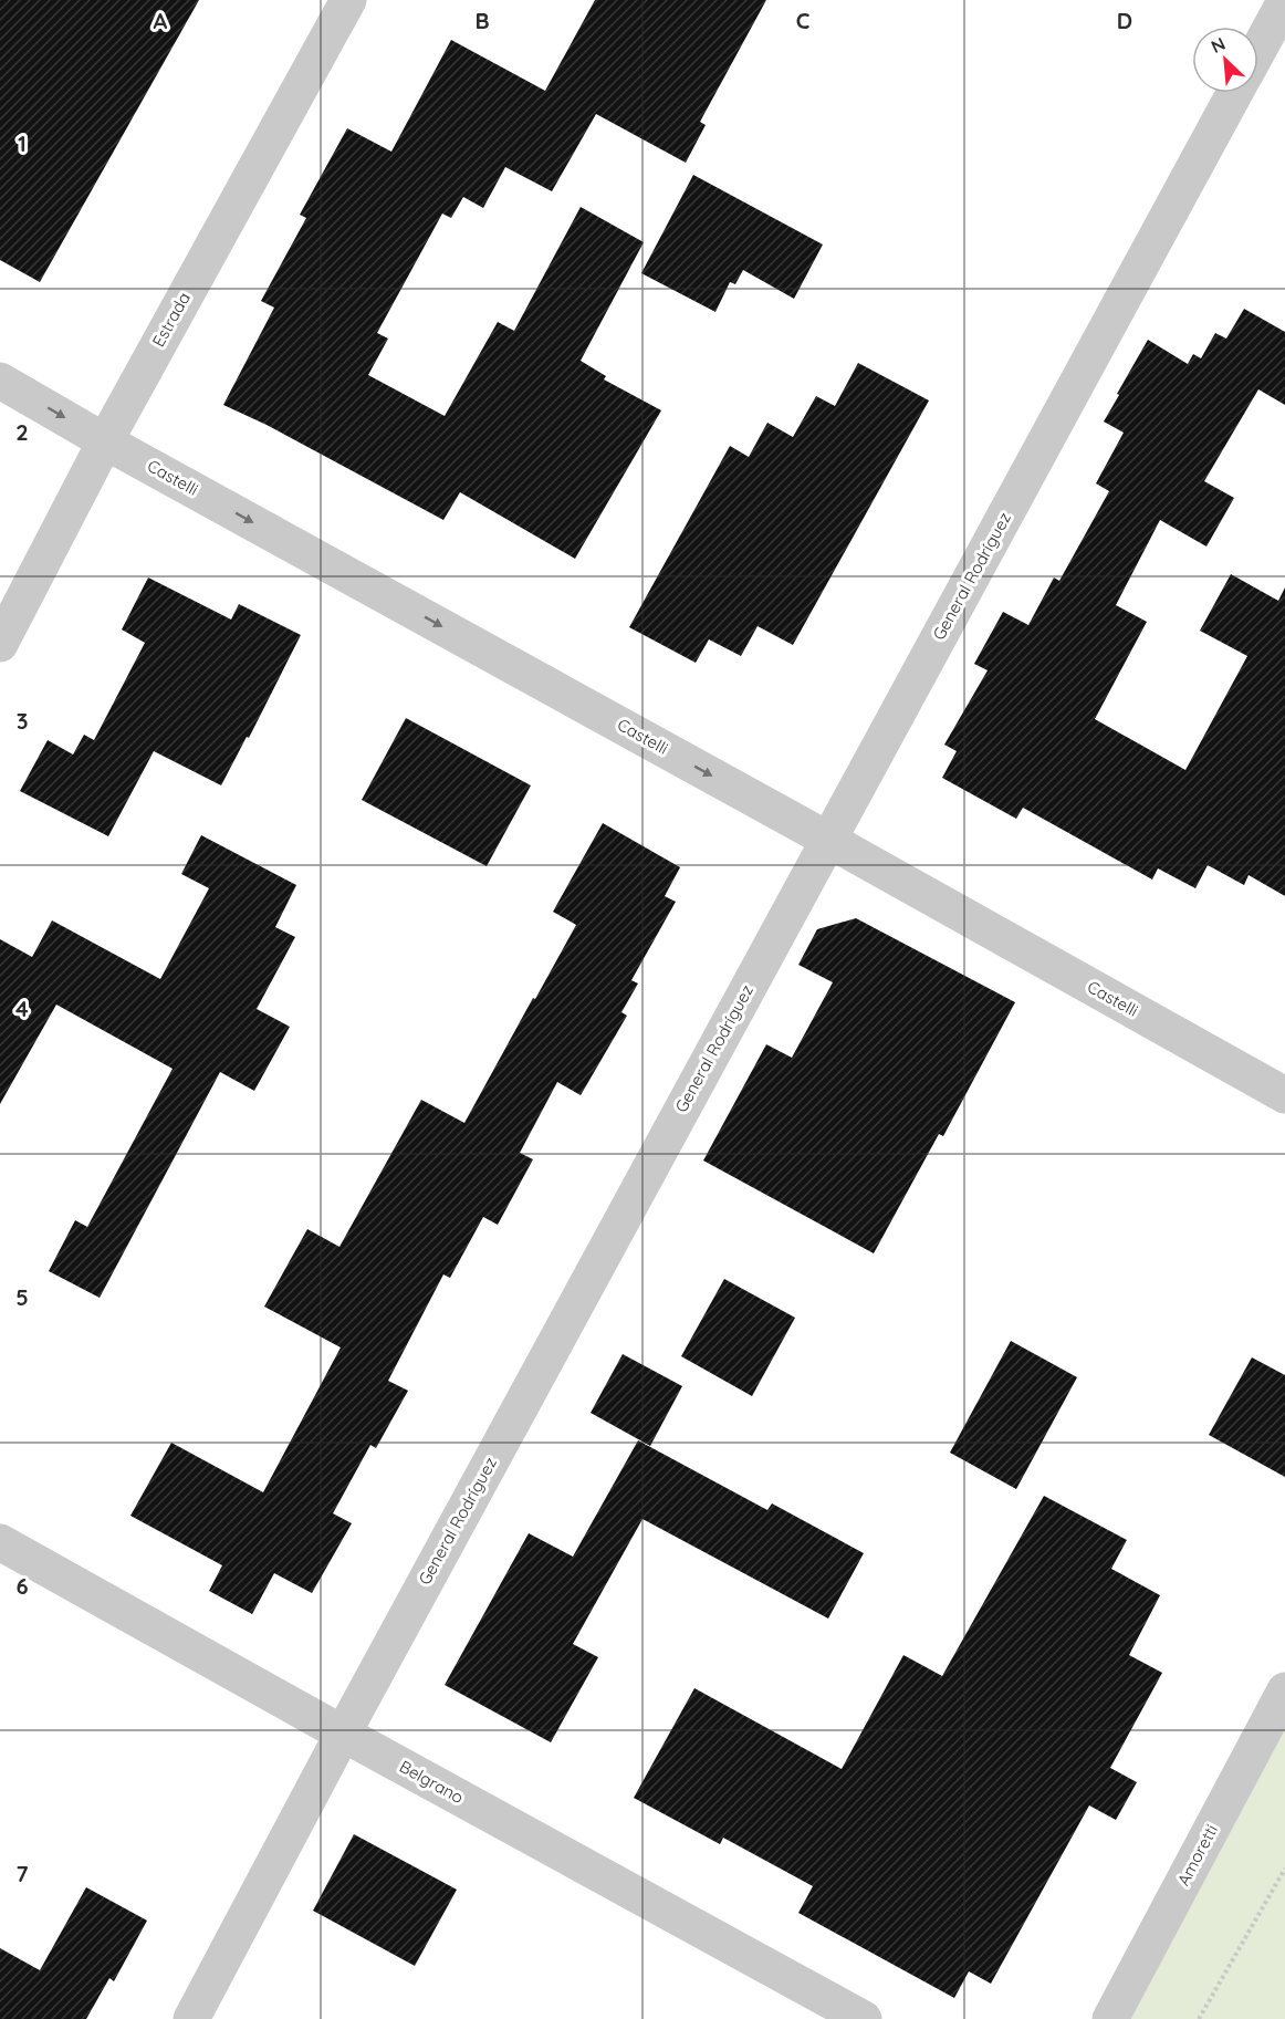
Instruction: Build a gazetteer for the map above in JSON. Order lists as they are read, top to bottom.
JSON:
{
  "streets": {
    "street": [
      "Estrada",
      "Castelli",
      "General Rodríguez",
      "Belgrano",
      "Amoretti"
    ]
  },
  "crossings": [
    ["Estrada", "Castelli"],
    ["Castelli", "General Rodríguez"],
    ["General Rodríguez", "Belgrano"]
  ],
  "one_way": ["Castelli"],
  "north": "top left",
  "grid": {
    "columns": [
      "A",
      "B",
      "C",
      "D"
    ],
    "rows": [
      "1",
      "2",
      "3",
      "4",
      "5",
      "6",
      "7"
    ]
  }
}
